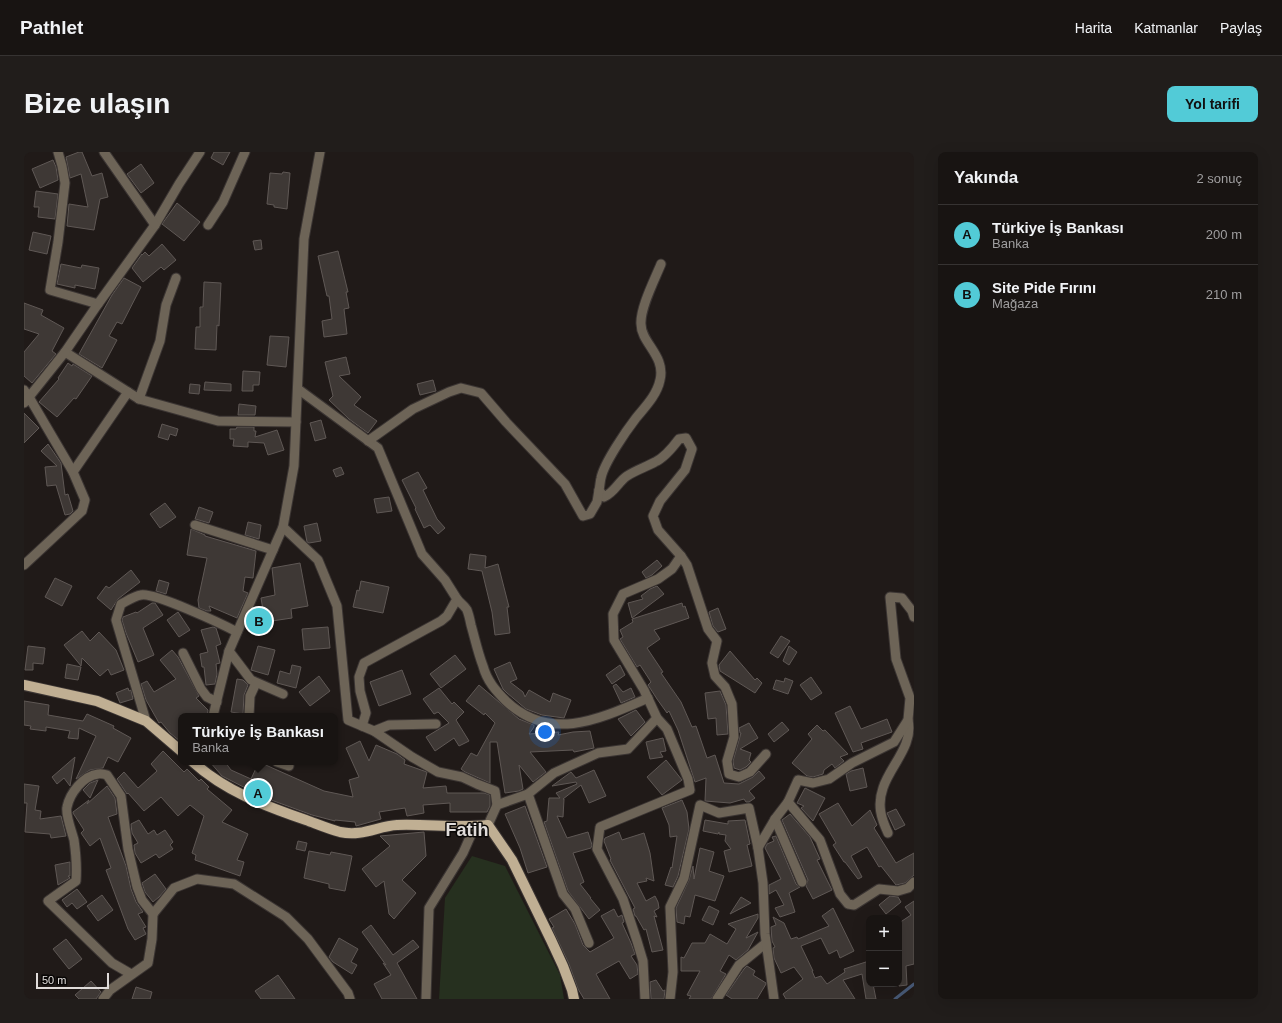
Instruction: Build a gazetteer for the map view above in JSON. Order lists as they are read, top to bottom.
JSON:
{
  "districts": ["Fatih"],
  "scale_bar": "50 m",
  "page": {
    "header": "Pathlet",
    "nav": ["Harita", "Katmanlar", "Paylaş"],
    "buttons": "Yol tarifi",
    "title": "Bize ulaşın",
    "heading": ["Yakında", "2 sonuç"],
    "list": [
      {
        "mark": "A",
        "name": "Türkiye İş Bankası",
        "note": "Banka",
        "value": "200 m"
      },
      {
        "mark": "B",
        "name": "Site Pide Fırını",
        "note": "Mağaza",
        "value": "210 m"
      }
    ],
    "pins": ["B", "A"],
    "popup": ["Türkiye İş Bankası", "Banka"],
    "map_buttons": ["+", "−"],
    "scale": "50 m"
  }
}
